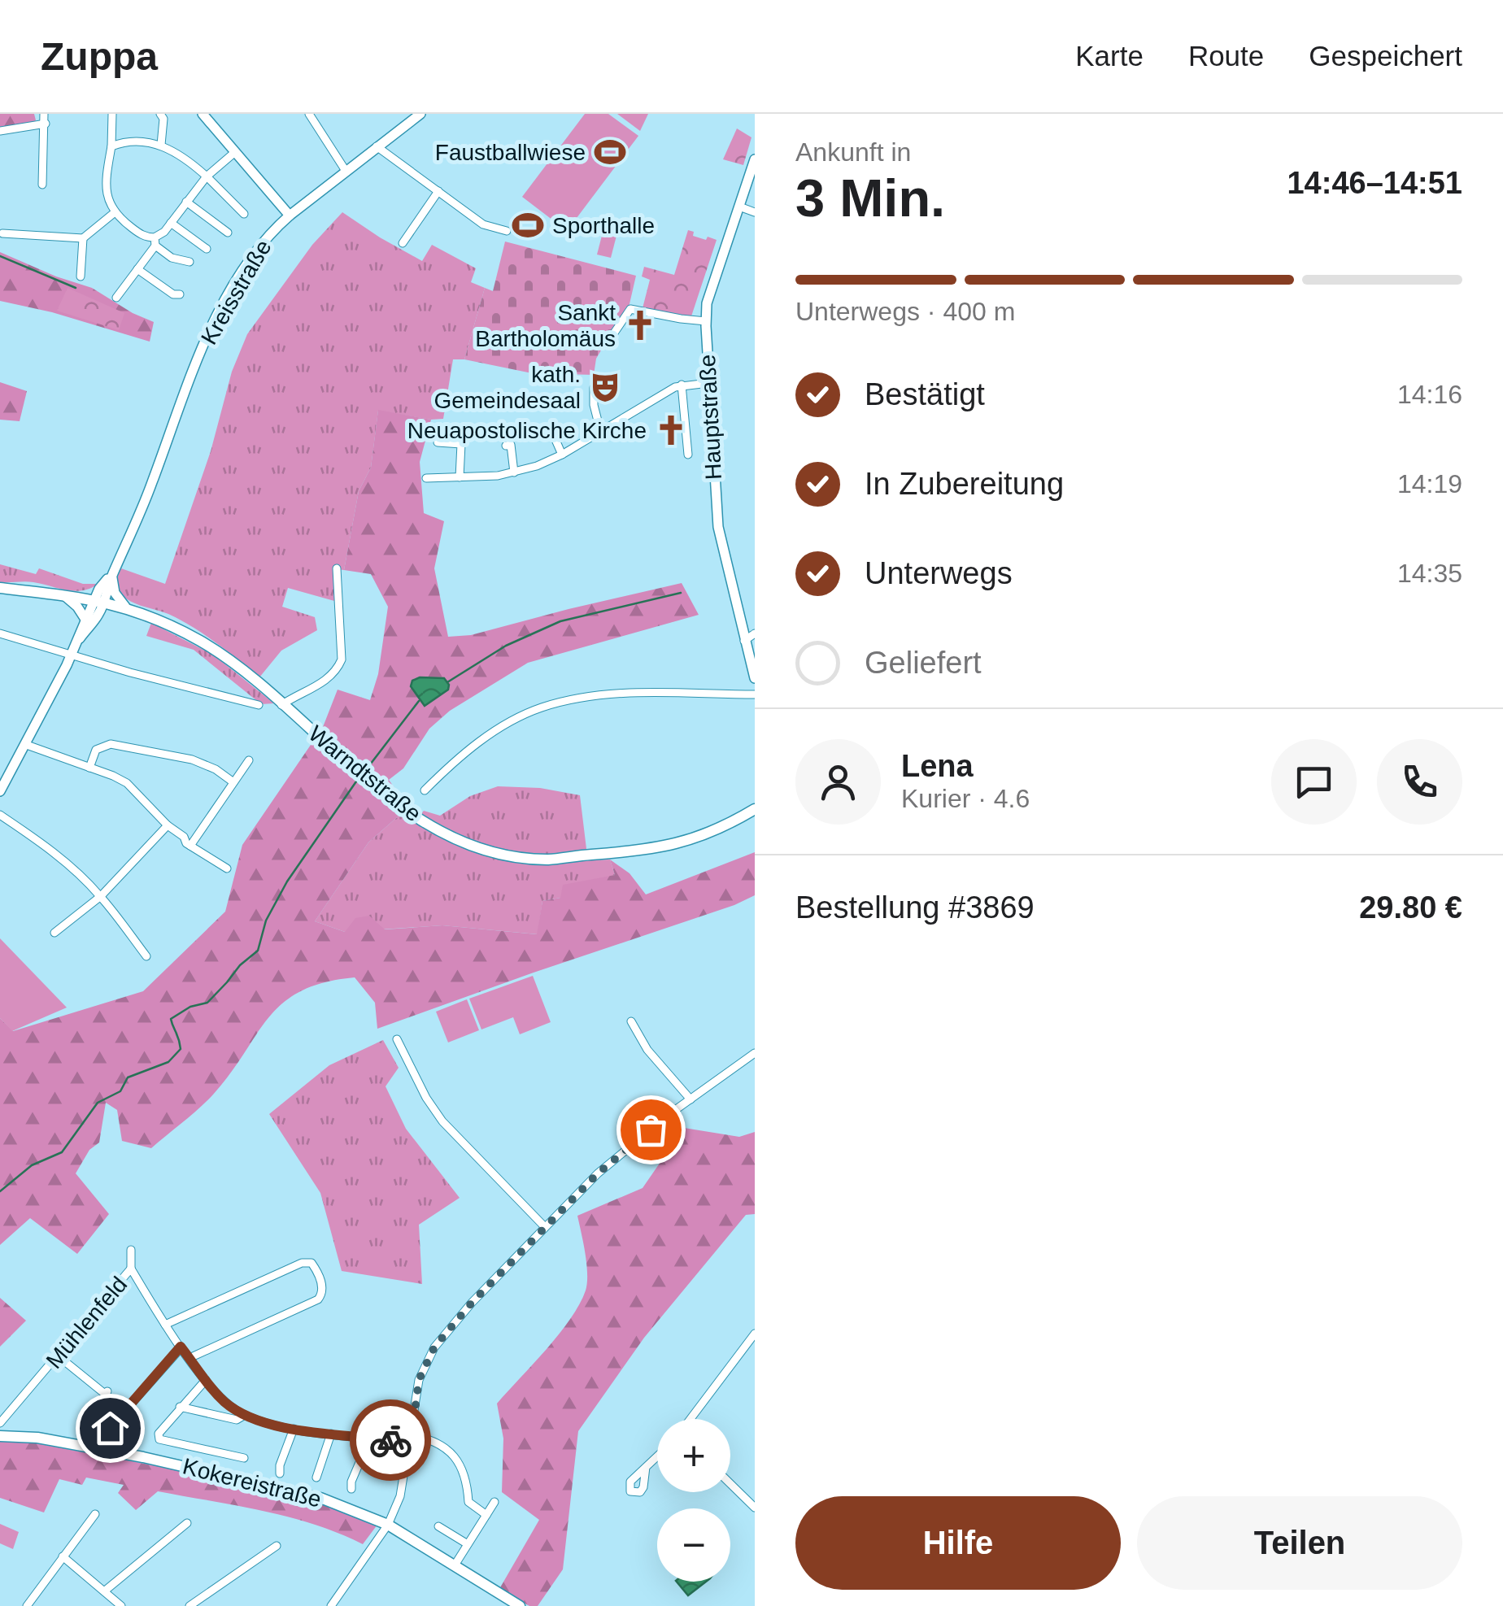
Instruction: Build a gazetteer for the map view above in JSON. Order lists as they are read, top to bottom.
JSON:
{
  "streets": {
    "main road": ["Warndtstraße", "Kokereistraße"],
    "street": ["Kreisstraße", "Hauptstraße", "Mühlenfeld"]
  },
  "crossings": [
    ["Kreisstraße", "Warndtstraße"]
  ],
  "places": {
    "sports": ["Faustballwiese", "Sporthalle"],
    "church": ["Sankt Bartholomäus", "Neuapostolische Kirche"],
    "theatre": ["kath. Gemeindesaal"]
  },
  "page": {
    "header": "Zuppa",
    "nav": ["Karte", "Route", "Gespeichert"],
    "heading": ["3 Min.", "Ankunft in", "14:46–14:51"],
    "panel": [
      "Lena",
      "Kurier · 4.6",
      "Bestellung #3869",
      "29.80 €"
    ],
    "bar": "Unterwegs · 400 m",
    "list": [
      ["Bestätigt", "14:16"],
      ["In Zubereitung", "14:19"],
      ["Unterwegs", "14:35"],
      "Geliefert"
    ],
    "map_buttons": ["+", "−"],
    "buttons": ["Hilfe", "Teilen"]
  }
}
